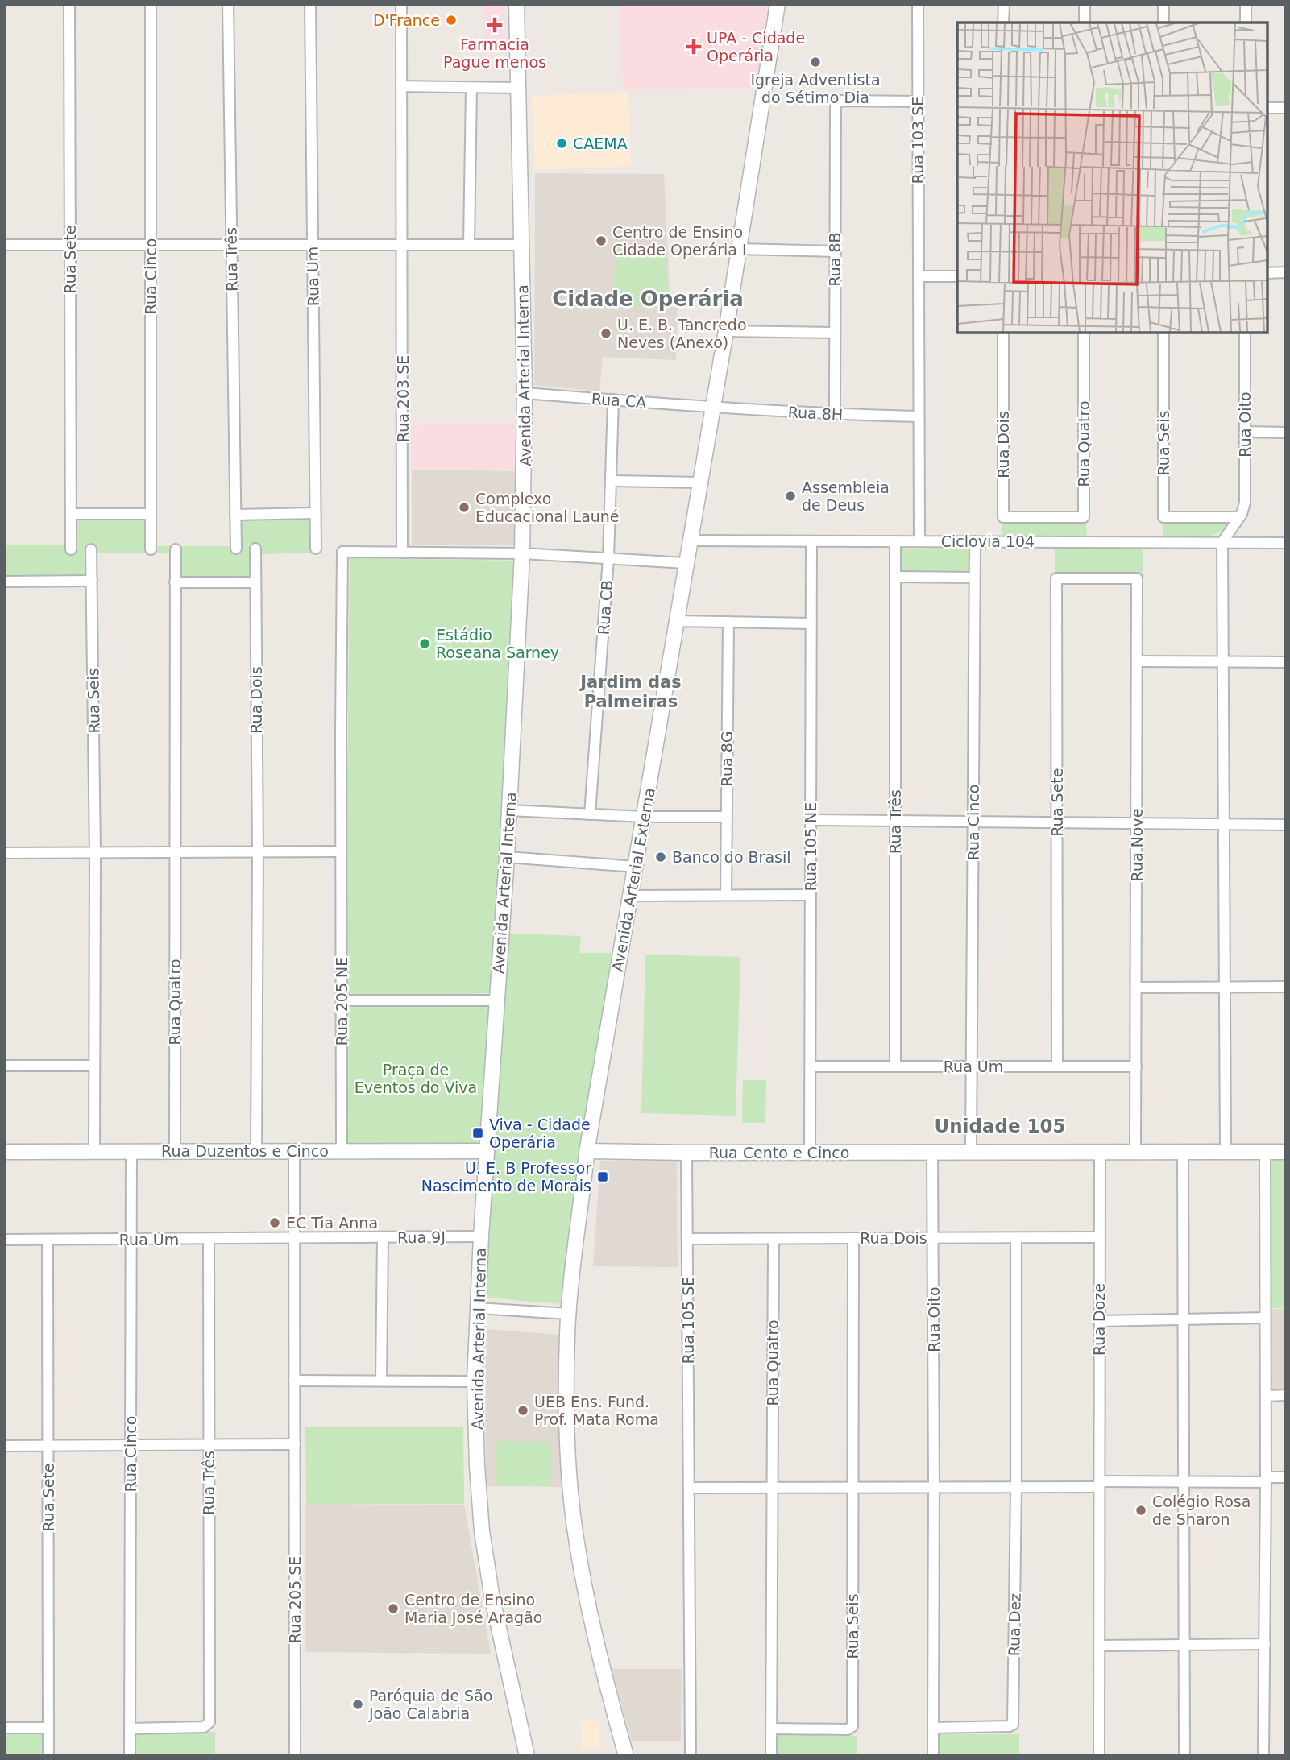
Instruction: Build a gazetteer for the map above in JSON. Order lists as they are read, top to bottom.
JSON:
{
  "streets": {
    "main road": [
      "Avenida Arterial Interna",
      "Avenida Arterial Externa",
      "Rua Duzentos e Cinco",
      "Rua Cento e Cinco"
    ],
    "street": [
      "Rua 103 SE",
      "Rua Sete",
      "Rua Três",
      "Rua 8B",
      "Rua Cinco",
      "Rua Um",
      "Rua 203 SE",
      "Rua CA",
      "Rua 8H",
      "Rua Oito",
      "Rua Seis",
      "Rua Quatro",
      "Rua Dois",
      "Ciclovia 104",
      "Rua CB",
      "Rua 8G",
      "Rua Nove",
      "Rua 105 NE",
      "Rua 205 NE",
      "Rua 9J",
      "Rua Doze",
      "Rua 105 SE",
      "Rua 205 SE",
      "Rua Dez"
    ]
  },
  "crossings": [
    ["Rua 103 SE", "Rua 8B"],
    ["Rua 103 SE", "Rua 8H"],
    ["Rua 103 SE", "Ciclovia 104"],
    ["Rua Sete", "Rua Um"],
    ["Rua Sete", "Rua Nove"],
    ["Rua Três", "Rua Cinco"],
    ["Rua Três", "Rua Um"],
    ["Rua Três", "Ciclovia 104"],
    ["Rua 8B", "Rua 8H"],
    ["Rua Cinco", "Rua Um"],
    ["Rua Cinco", "Ciclovia 104"],
    ["Rua Cinco", "Rua Duzentos e Cinco"],
    ["Rua Um", "Rua Nove"],
    ["Rua Um", "Rua 105 NE"],
    ["Rua Um", "Rua 9J"],
    ["Rua Um", "Rua 205 SE"],
    ["Avenida Arterial Interna", "Rua CA"],
    ["Avenida Arterial Interna", "Rua Duzentos e Cinco"],
    ["Avenida Arterial Interna", "Rua 9J"],
    ["Rua 203 SE", "Rua 205 NE"],
    ["Rua CA", "Rua 8H"],
    ["Rua CA", "Rua CB"],
    ["Rua CA", "Avenida Arterial Externa"],
    ["Rua 8H", "Avenida Arterial Externa"],
    ["Rua Oito", "Rua Seis"],
    ["Rua Oito", "Rua Dois"],
    ["Rua Oito", "Ciclovia 104"],
    ["Rua Oito", "Rua Cento e Cinco"],
    ["Rua Oito", "Rua Dez"],
    ["Rua Seis", "Rua Quatro"],
    ["Rua Seis", "Rua Dois"],
    ["Rua Seis", "Rua Duzentos e Cinco"],
    ["Rua Quatro", "Rua Dois"],
    ["Rua Quatro", "Rua Duzentos e Cinco"],
    ["Rua Dois", "Rua Duzentos e Cinco"],
    ["Rua Dois", "Rua Doze"],
    ["Rua Dois", "Rua 105 SE"],
    ["Rua Dois", "Rua Dez"],
    ["Ciclovia 104", "Rua 105 NE"],
    ["Ciclovia 104", "Avenida Arterial Externa"],
    ["Rua Nove", "Rua Cento e Cinco"],
    ["Rua 105 NE", "Rua Cento e Cinco"],
    ["Avenida Arterial Externa", "Rua Cento e Cinco"],
    ["Rua 205 NE", "Rua Duzentos e Cinco"],
    ["Rua Duzentos e Cinco", "Rua 205 SE"],
    ["Rua Cento e Cinco", "Rua Doze"],
    ["Rua Cento e Cinco", "Rua 105 SE"],
    ["Rua 9J", "Rua 205 SE"]
  ],
  "districts": ["Cidade Operária", "Jardim das Palmeiras", "Unidade 105"],
  "parks": ["Praça de Eventos do Viva"],
  "places": {
    "other": [
      "D'France",
      "Igreja Adventista do Sétimo Dia",
      "CAEMA",
      "Centro de Ensino Cidade Operária I",
      "U. E. B. Tancredo Neves (Anexo)",
      "Assembleia de Deus",
      "Complexo Educacional Launé",
      "Estádio Roseana Sarney",
      "Banco do Brasil",
      "EC Tia Anna",
      "UEB Ens. Fund. Prof. Mata Roma",
      "Colégio Rosa de Sharon",
      "Centro de Ensino Maria José Aragão",
      "Paróquia de São João Calabria"
    ],
    "health": ["Farmacia Pague menos", "UPA - Cidade Operária"],
    "transit": ["Viva - Cidade Operária", "U. E. B Professor Nascimento de Morais"]
  }
}
